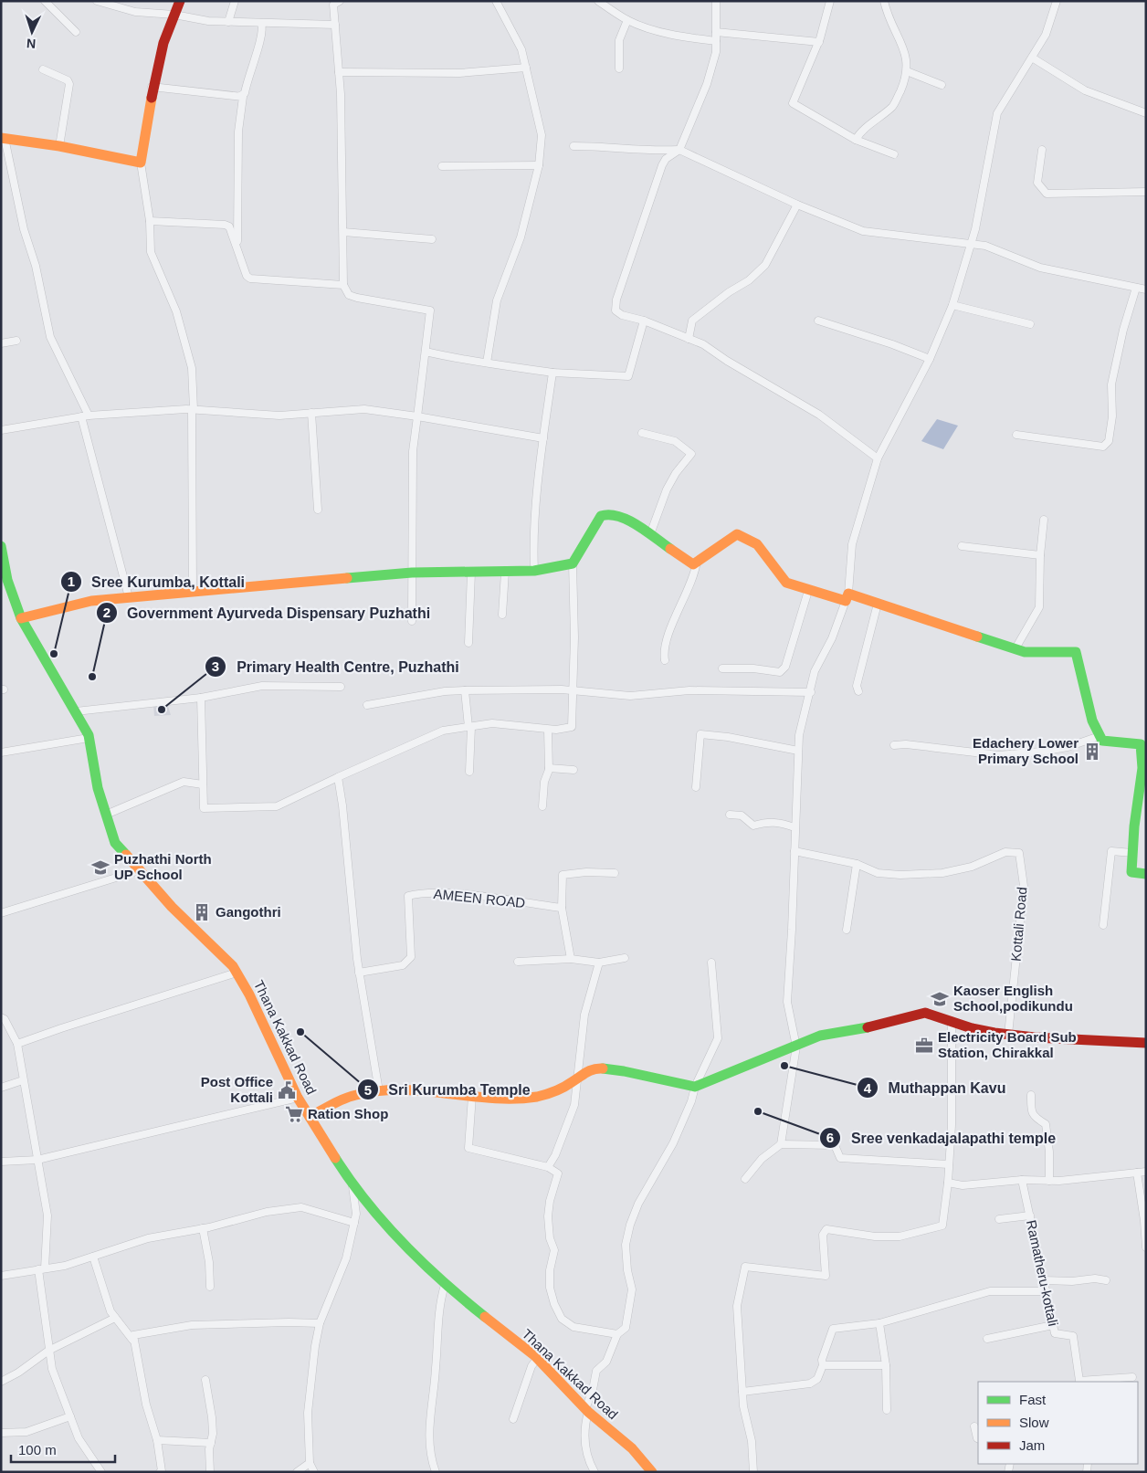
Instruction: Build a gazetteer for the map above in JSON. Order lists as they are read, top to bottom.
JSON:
{
  "streets": {
    "main road": ["Thana Kakkad Road"],
    "street": ["AMEEN ROAD", "Kottali Road", "Ramatheru-kottali"]
  },
  "places": {
    "other": [
      "Sree Kurumba, Kottali",
      "Government Ayurveda Dispensary Puzhathi",
      "Primary Health Centre, Puzhathi",
      "Sri Kurumba Temple",
      "Muthappan Kavu",
      "Sree venkadajalapathi temple"
    ],
    "building": ["Edachery Lower Primary School", "Gangothri"],
    "school or university": ["Puzhathi North UP School", "Kaoser English School,podikundu"],
    "office": ["Electricity Board Sub Station, Chirakkal"],
    "public building": ["Post Office Kottali"],
    "supermarket": ["Ration Shop"]
  },
  "legend": ["Fast", "Slow", "Jam"],
  "scale_bar": "100 m",
  "north": "bottom"
}
